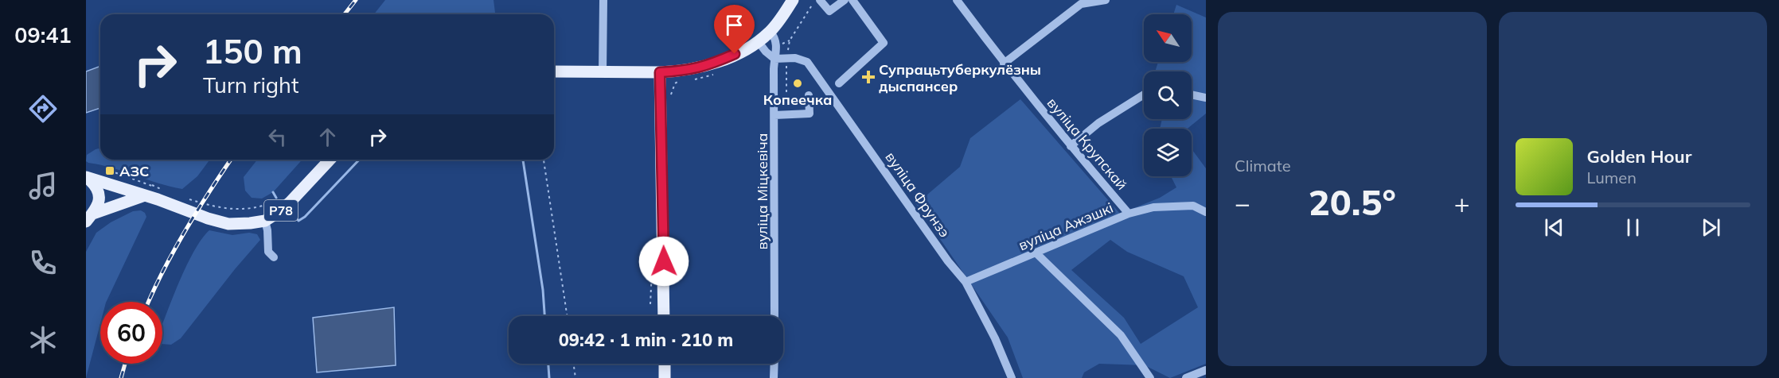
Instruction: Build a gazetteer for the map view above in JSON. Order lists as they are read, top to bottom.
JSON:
{
  "streets": {
    "main road": ["Р78"],
    "street": [
      "вуліца Крупскай",
      "вуліца Міцкевіча",
      "вуліца Фрунзэ",
      "вуліца Ажэшкі"
    ]
  },
  "crossings": [
    ["вуліца Крупскай", "вуліца Ажэшкі"],
    ["вуліца Міцкевіча", "вуліца Фрунзэ"],
    ["вуліца Фрунзэ", "вуліца Ажэшкі"]
  ],
  "places": {
    "health": ["Супрацьтуберкулёзны дыспансер"],
    "other": ["Копеечка"],
    "transit": ["АЗС"]
  },
  "north": "top left",
  "page": {
    "tabs": "09:41",
    "tile": "Climate",
    "turn": ["150 m", "Turn right"],
    "song": ["Golden Hour", "Lumen"],
    "heat": ["−", "20.5°", "+"],
    "limit": "60",
    "trip": "09:42 · 1 min · 210 m"
  }
}
